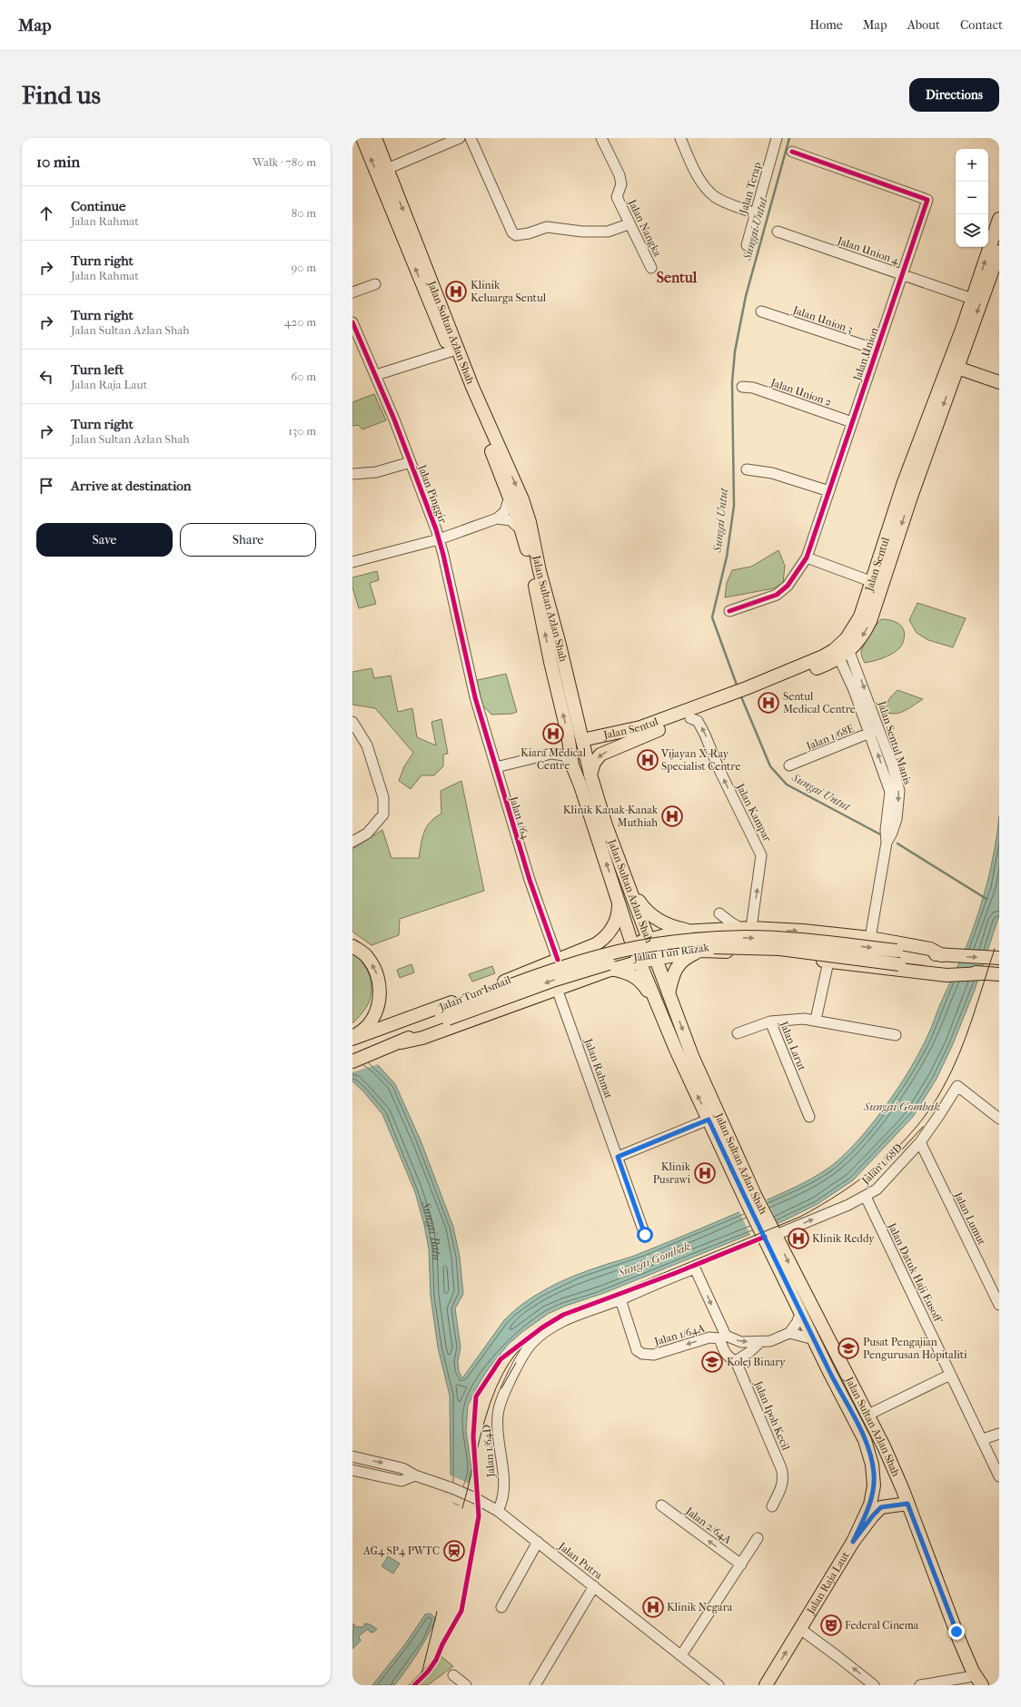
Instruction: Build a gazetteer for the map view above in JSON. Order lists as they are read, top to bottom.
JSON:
{
  "streets": {
    "main road": [
      "Jalan Sultan Azlan Shah",
      "Jalan Sentul",
      "Jalan Tun Razak",
      "Jalan Tun Ismail",
      "Jalan Raja Laut"
    ],
    "street": [
      "Jalan Terap",
      "Jalan Nangka",
      "Jalan Union 4",
      "Jalan Union 3",
      "Jalan Union",
      "Jalan Union 2",
      "Jalan Pinggir",
      "Jalan 1/68E",
      "Jalan Sentul Manis",
      "Jalan Kampar",
      "Jalan 1/64",
      "Jalan Larut",
      "Jalan Rahmat",
      "Jalan 1/68D",
      "Jalan Lumut",
      "Jalan Datuk Haji Eusoff",
      "Jalan 1/64A",
      "Jalan Ipoh Kecil",
      "Jalan 1/64D",
      "Jalan 2/64A",
      "Jalan Putra"
    ]
  },
  "crossings": [
    ["Jalan Union 4", "Jalan Union"],
    ["Jalan Union 4", "Jalan Sentul"],
    ["Jalan Union 3", "Jalan Union"],
    ["Jalan Sultan Azlan Shah", "Jalan Sentul"],
    ["Jalan Sultan Azlan Shah", "Jalan Tun Razak"],
    ["Jalan Sultan Azlan Shah", "Jalan Tun Ismail"],
    ["Jalan Sultan Azlan Shah", "Jalan 1/68D"],
    ["Jalan Sultan Azlan Shah", "Jalan Raja Laut"],
    ["Jalan Union", "Jalan Union 2"],
    ["Jalan Pinggir", "Jalan 1/64"],
    ["Jalan Sentul", "Jalan Sentul Manis"],
    ["Jalan Sentul", "Jalan Kampar"],
    ["Jalan 1/68E", "Jalan Sentul Manis"],
    ["Jalan Sentul Manis", "Jalan Tun Razak"],
    ["Jalan Kampar", "Jalan Tun Razak"],
    ["Jalan 1/64", "Jalan Tun Ismail"],
    ["Jalan Tun Razak", "Jalan Tun Ismail"],
    ["Jalan Tun Ismail", "Jalan Rahmat"],
    ["Jalan 1/68D", "Jalan Lumut"],
    ["Jalan 1/68D", "Jalan Datuk Haji Eusoff"],
    ["Jalan 1/64A", "Jalan Ipoh Kecil"],
    ["Jalan 1/64A", "Jalan 1/64D"],
    ["Jalan Ipoh Kecil", "Jalan 1/64D"],
    ["Jalan 1/64D", "Jalan Putra"]
  ],
  "one_way": ["Jalan Kampar", "Jalan 2/64A"],
  "districts": ["Sentul"],
  "water": ["Sungai Untut", "Sungai Gombak", "Sungai Batu"],
  "places": {
    "hospital": [
      "Klinik Keluarga Sentul",
      "Sentul Medical Centre",
      "Kiara Medical Centre",
      "Vijayan X-Ray Specialist Centre",
      "Klinik Kanak-Kanak Muthiah",
      "Klinik Pusrawi",
      "Klinik Reddy",
      "Klinik Negara"
    ],
    "school or university": ["Pusat Pengajian Pengurusan Hopitaliti", "Kolej Binary"],
    "station": ["AG4 SP4 PWTC"],
    "theatre": ["Federal Cinema"]
  },
  "page": {
    "header": "Map",
    "nav": [
      "Home",
      "Map",
      "About",
      "Contact"
    ],
    "buttons": [
      "Directions",
      ["Save", "Share"]
    ],
    "title": "Find us",
    "heading": ["10 min", "Walk · 780 m"],
    "map_buttons": ["+", "−"],
    "list": [
      ["Continue", "Jalan Rahmat", "80 m"],
      ["Turn right", "Jalan Rahmat", "90 m"],
      ["Turn right", "Jalan Sultan Azlan Shah", "420 m"],
      ["Turn left", "Jalan Raja Laut", "60 m"],
      ["Turn right", "Jalan Sultan Azlan Shah", "130 m"],
      "Arrive at destination"
    ]
  }
}
